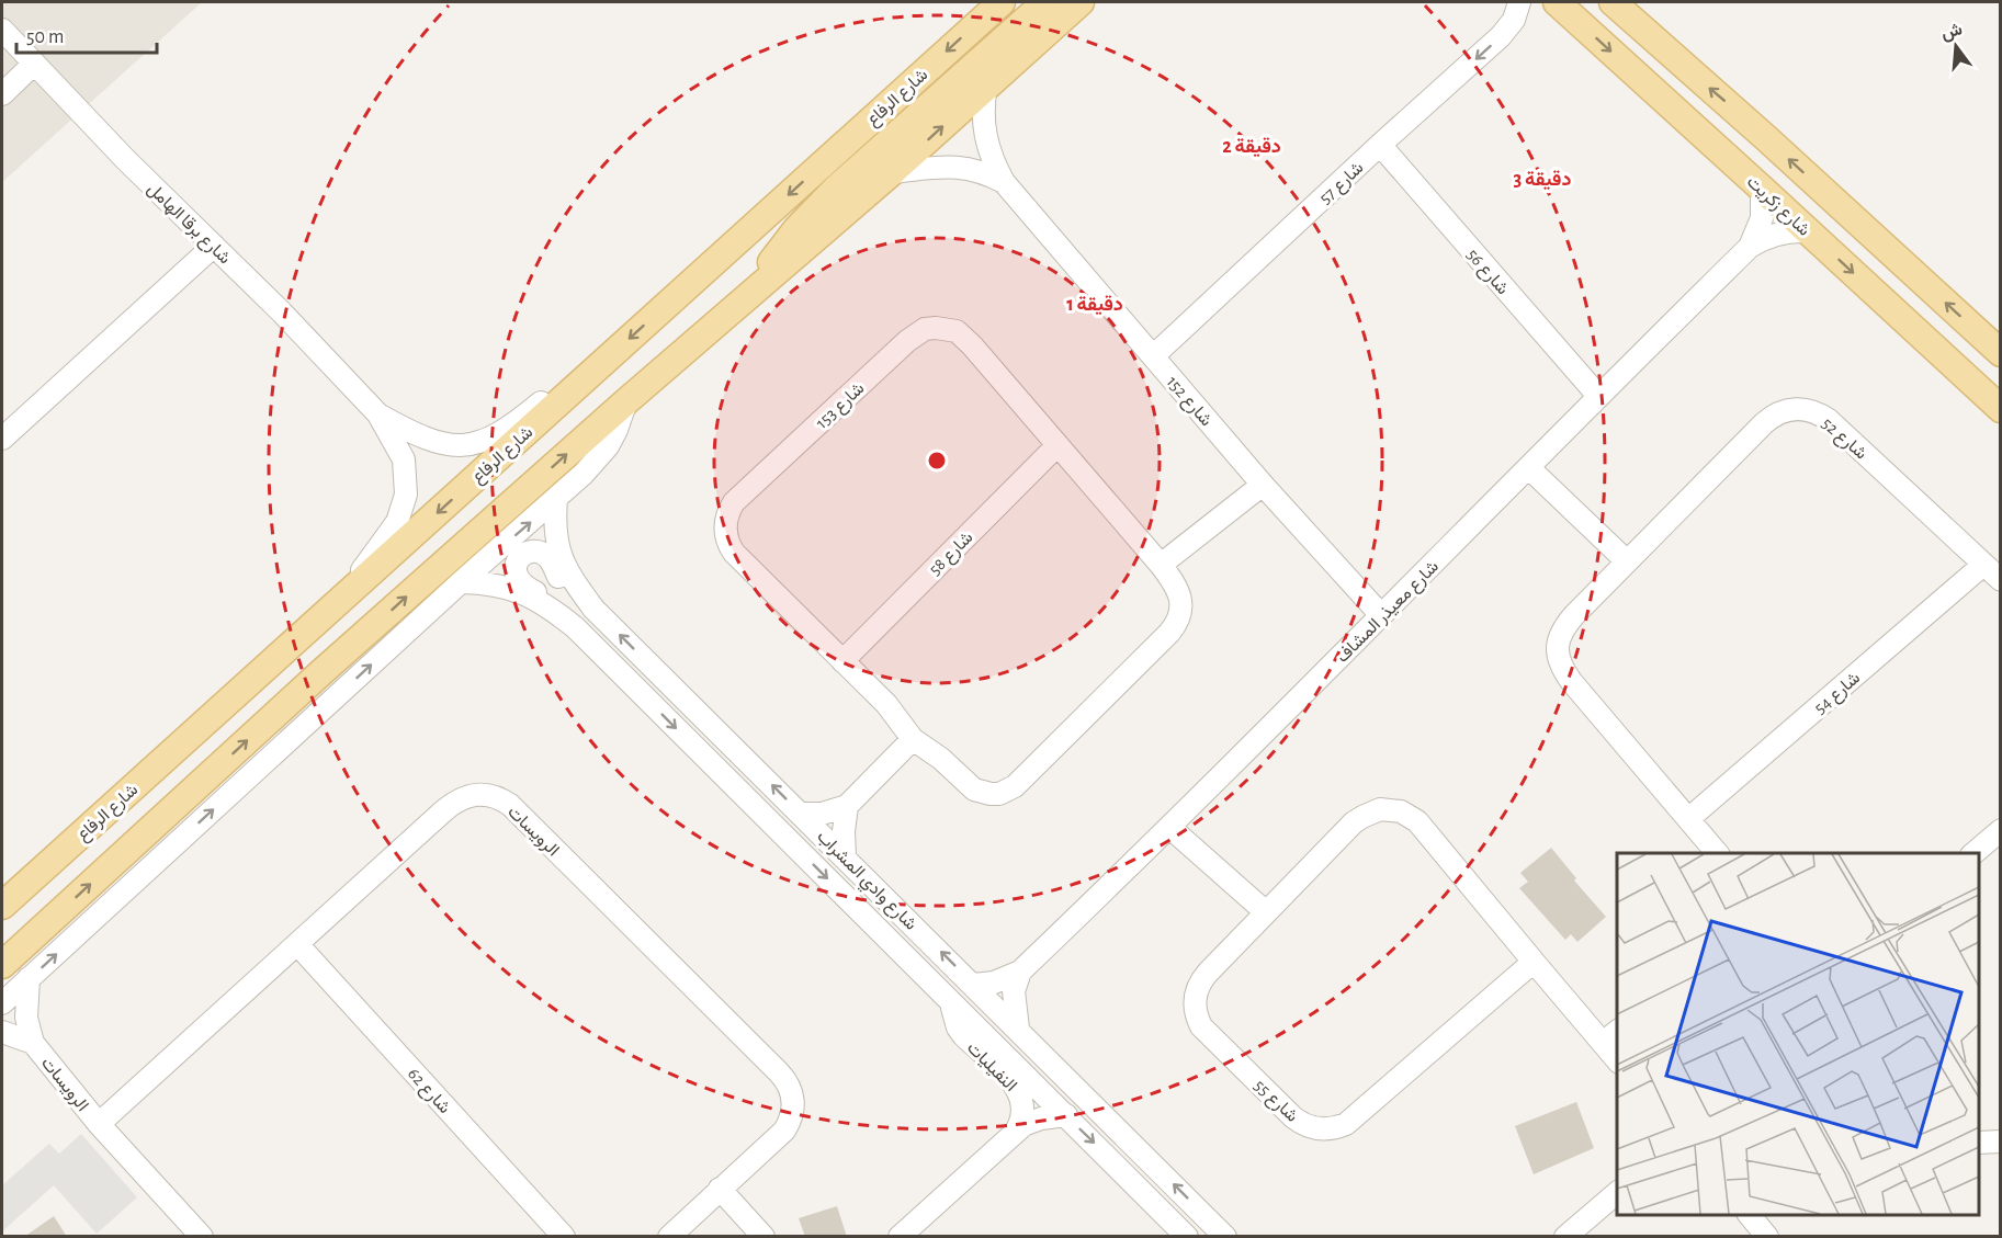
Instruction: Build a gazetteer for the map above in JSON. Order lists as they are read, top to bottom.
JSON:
{
  "streets": {
    "main road": ["شارع الرفاع", "شارع زكريت"],
    "street": [
      "شارع 57",
      "شارع برقا الهامل",
      "شارع 56",
      "شارع 152",
      "شارع 153",
      "شارع 52",
      "شارع 58",
      "شارع معيذر المشاف",
      "شارع 54",
      "الرويسات",
      "شارع وادي المشراب",
      "النفيليات",
      "شارع 62",
      "شارع 55"
    ]
  },
  "crossings": [
    ["شارع الرفاع", "شارع برقا الهامل"],
    ["شارع 57", "شارع 56"],
    ["شارع 57", "شارع 152"],
    ["شارع زكريت", "شارع معيذر المشاف"],
    ["شارع 56", "شارع معيذر المشاف"],
    ["شارع 152", "شارع معيذر المشاف"],
    ["شارع 153", "شارع 58"],
    ["شارع 52", "شارع 54"],
    ["شارع معيذر المشاف", "شارع وادي المشراب"],
    ["الرويسات", "شارع 62"],
    ["شارع وادي المشراب", "النفيليات"]
  ],
  "one_way": ["شارع 57"],
  "scale_bar": "50 m",
  "north": "top",
  "rings": ["2 دقيقة", "3 دقيقة", "1 دقيقة"]
}
